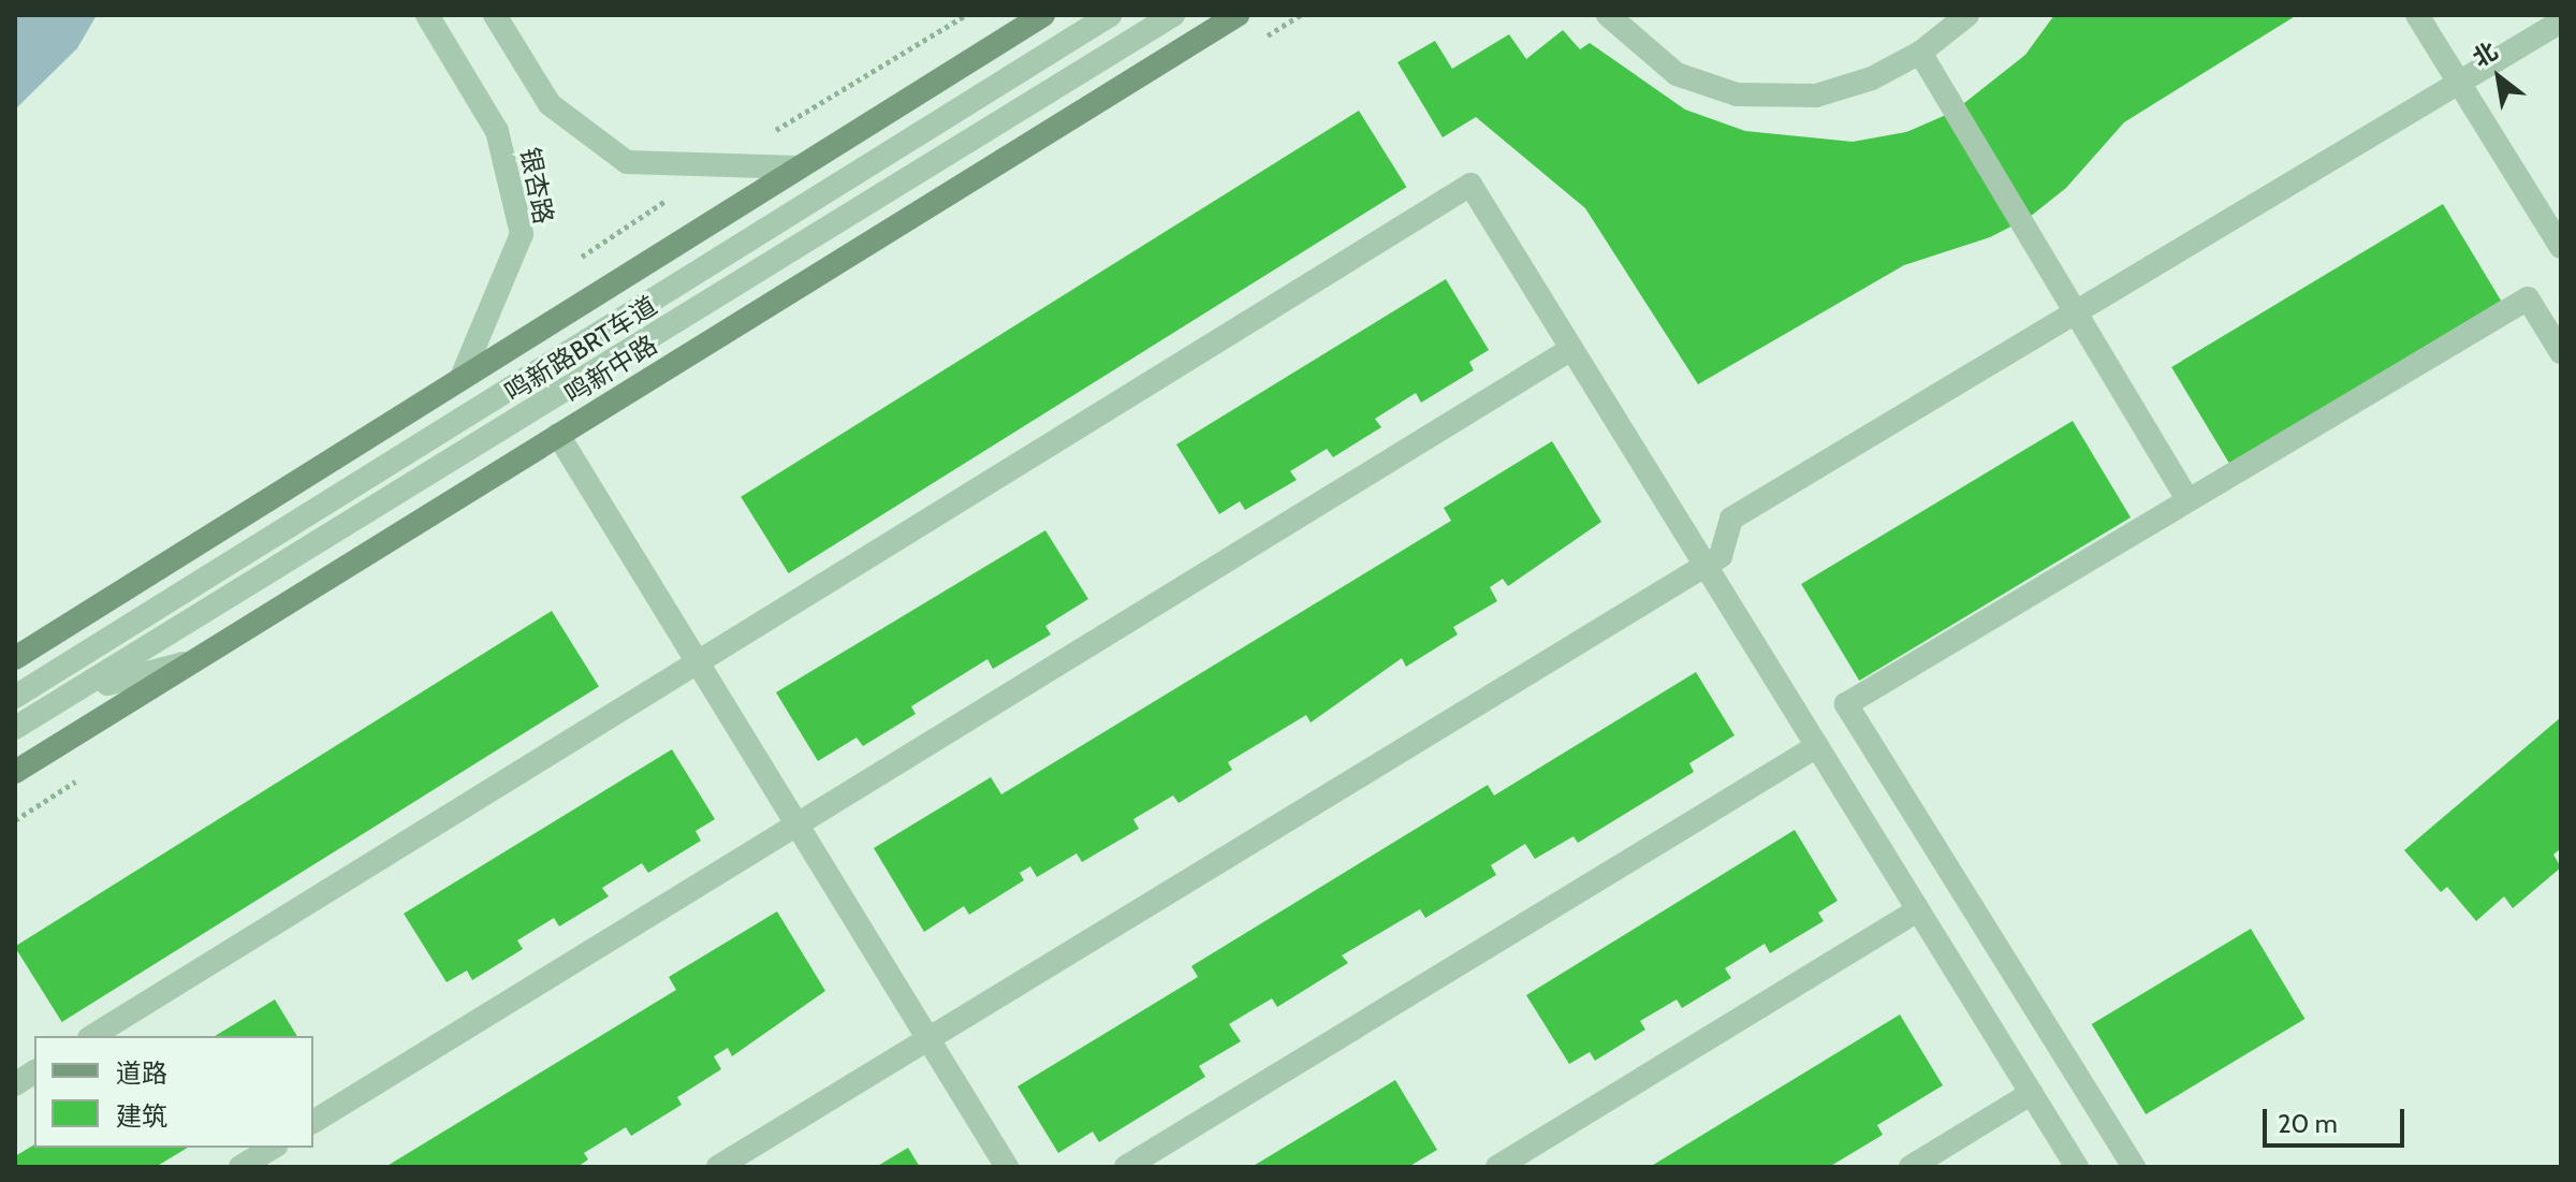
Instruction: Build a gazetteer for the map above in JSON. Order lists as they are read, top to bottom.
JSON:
{
  "streets": {
    "main road": ["鸣新中路"],
    "street": ["银杏路", "鸣新路BRT车道"]
  },
  "legend": ["道路", "建筑"],
  "scale_bar": "20 m",
  "north": "top left"
}
